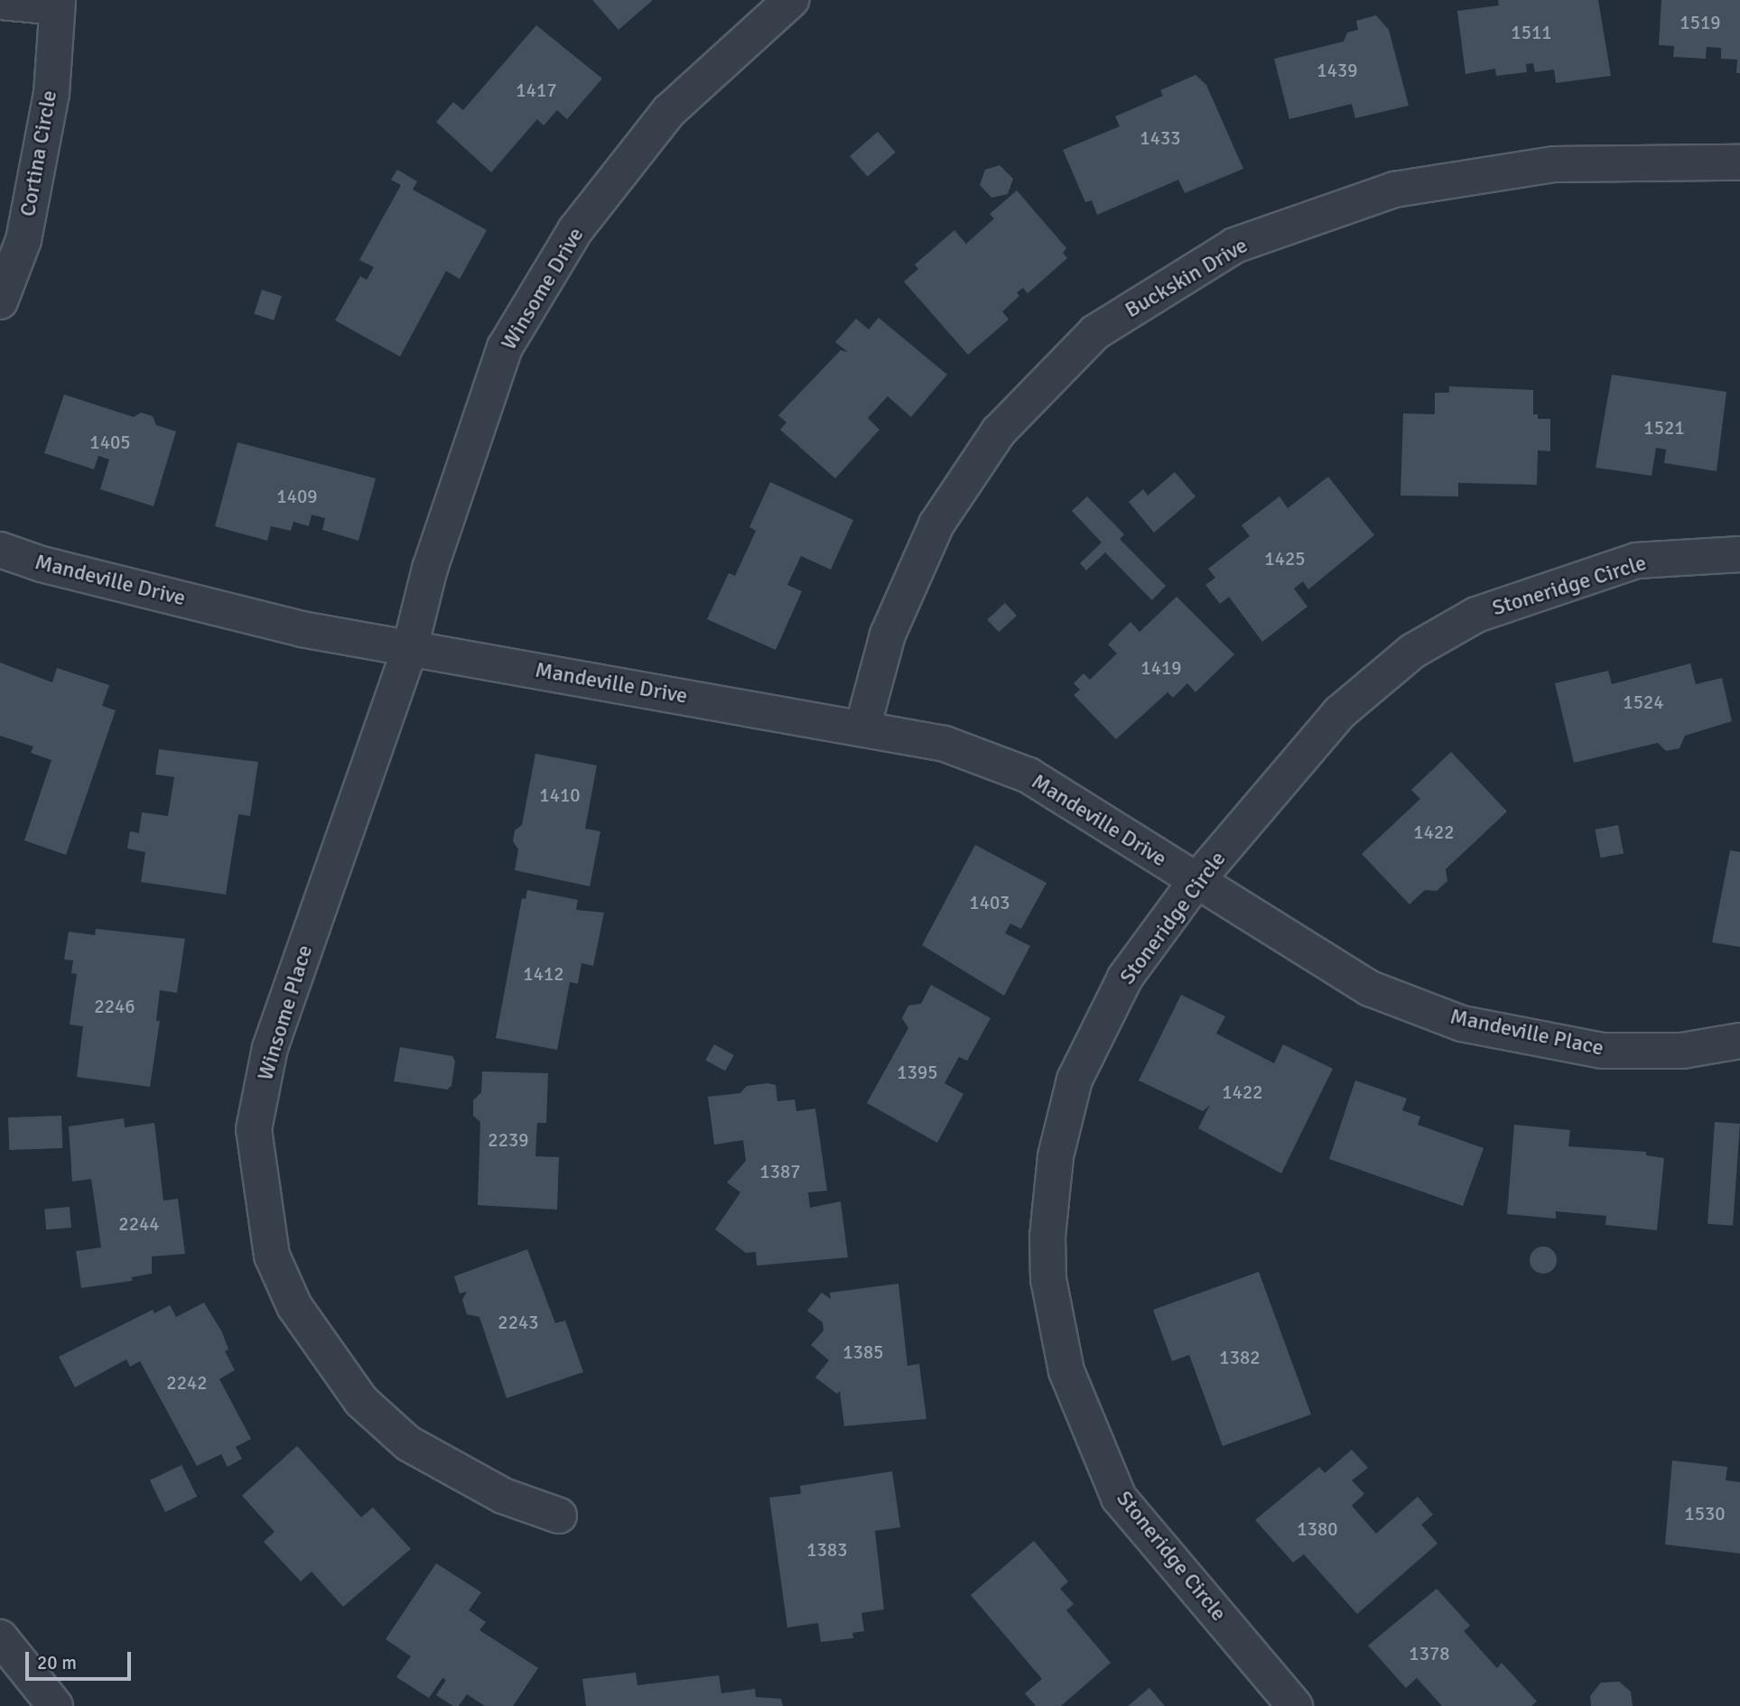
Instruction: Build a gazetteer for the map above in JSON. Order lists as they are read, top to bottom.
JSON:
{
  "streets": {
    "street": [
      "Cortina Circle",
      "Buckskin Drive",
      "Winsome Drive",
      "Mandeville Drive",
      "Stoneridge Circle",
      "Winsome Place",
      "Mandeville Place"
    ]
  },
  "crossings": [
    ["Buckskin Drive", "Mandeville Drive"],
    ["Winsome Drive", "Mandeville Drive"],
    ["Winsome Drive", "Winsome Place"],
    ["Mandeville Drive", "Stoneridge Circle"],
    ["Mandeville Drive", "Winsome Place"],
    ["Mandeville Drive", "Mandeville Place"],
    ["Stoneridge Circle", "Mandeville Place"]
  ],
  "house_numbers": [
    "1519",
    "1511",
    "1439",
    "1417",
    "1433",
    "1521",
    "1405",
    "1409",
    "1425",
    "1419",
    "1524",
    "1410",
    "1422",
    "1403",
    "1412",
    "2246",
    "1395",
    "1422",
    "2239",
    "1387",
    "2244",
    "2243",
    "1385",
    "1382",
    "2242",
    "1530",
    "1380",
    "1383",
    "1378"
  ],
  "scale_bar": "20 m"
}
